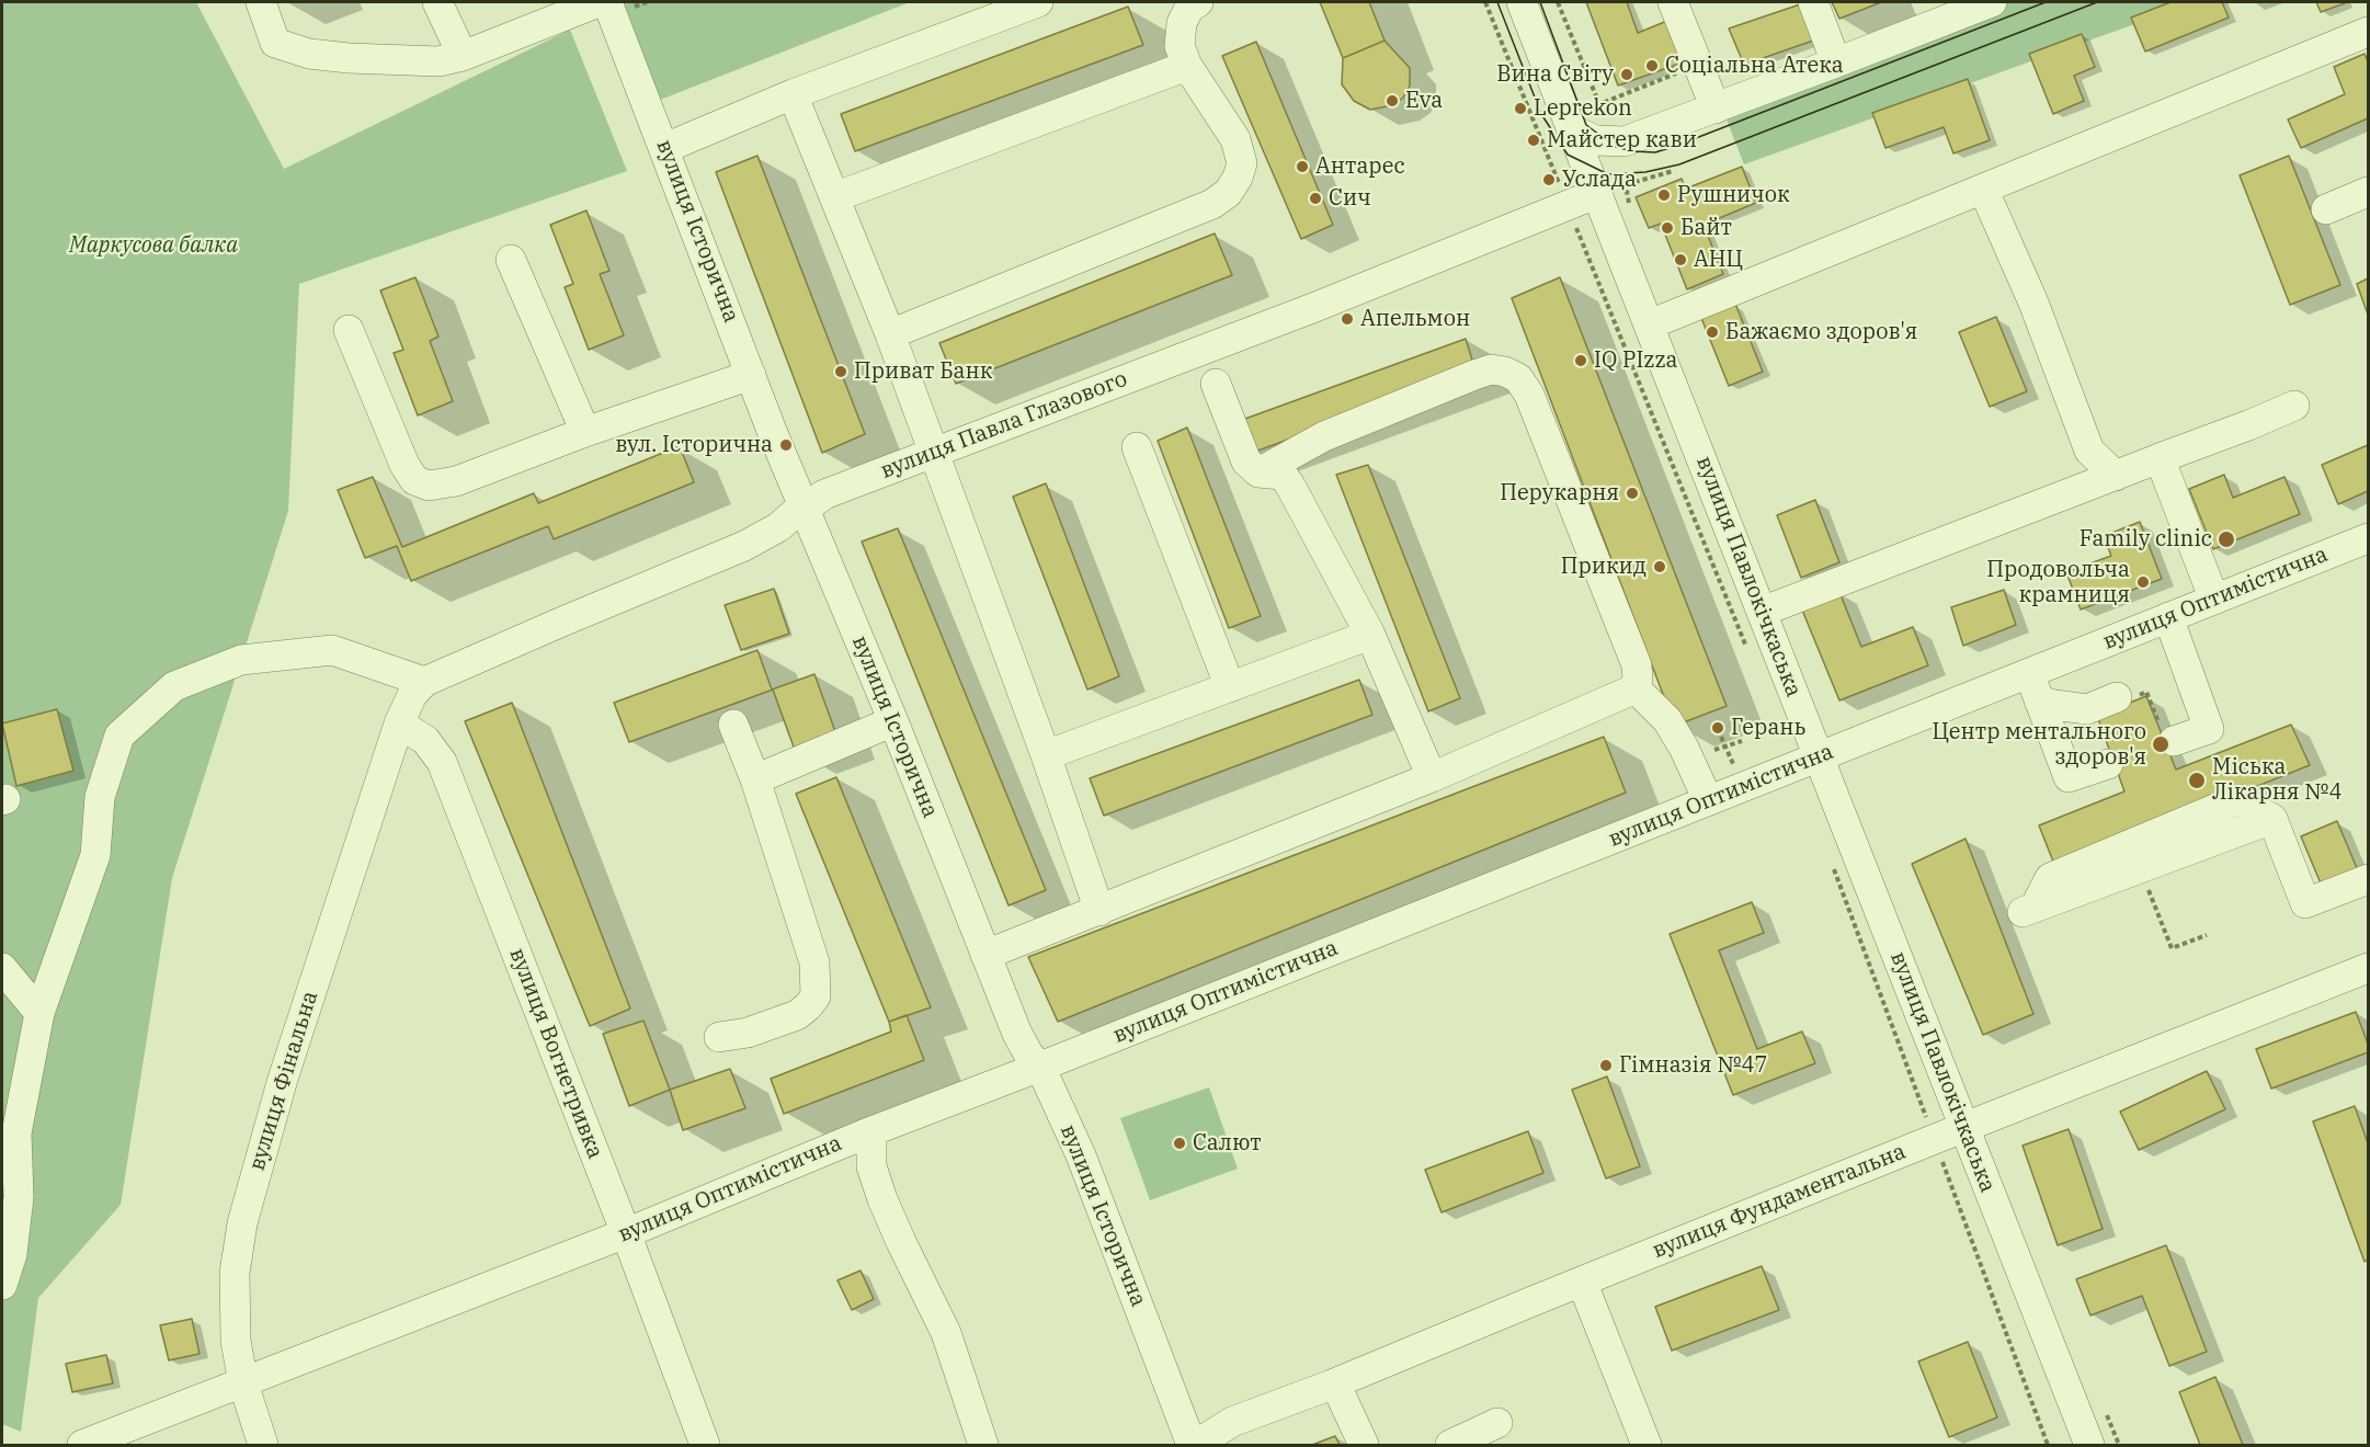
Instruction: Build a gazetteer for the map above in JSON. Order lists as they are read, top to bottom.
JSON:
{
  "streets": {
    "street": [
      "вулиця Історична",
      "вулиця Павла Глазового",
      "вулиця Павлокічкаська",
      "вулиця Оптимістична",
      "вулиця Вогнетривка",
      "вулиця Фінальна",
      "вулиця Фундаментальна"
    ]
  },
  "crossings": [
    ["вулиця Історична", "вулиця Павла Глазового"],
    ["вулиця Історична", "вулиця Оптимістична"],
    ["вулиця Історична", "вулиця Фундаментальна"],
    ["вулиця Павла Глазового", "вулиця Павлокічкаська"],
    ["вулиця Павлокічкаська", "вулиця Оптимістична"],
    ["вулиця Павлокічкаська", "вулиця Фундаментальна"],
    ["вулиця Оптимістична", "вулиця Вогнетривка"],
    ["вулиця Оптимістична", "вулиця Фінальна"],
    ["вулиця Вогнетривка", "вулиця Фінальна"]
  ],
  "parks": ["Маркусова балка"],
  "places": [
    "Соціальна Атека",
    "Вина Світу",
    "Eva",
    "Leprekon",
    "Майстер кави",
    "Антарес",
    "Услада",
    "Рушничок",
    "Сич",
    "Байт",
    "АНЦ",
    "Апельмон",
    "Бажаємо здоров'я",
    "IQ PIzza",
    "Приват Банк",
    "вул. Історична",
    "Перукарня",
    "Family clinic",
    "Прикид",
    "Продовольча крамниця",
    "Герань",
    "Центр ментального здоров'я",
    "Міська Лікарня №4",
    "Гімназія №47",
    "Салют"
  ]
}
